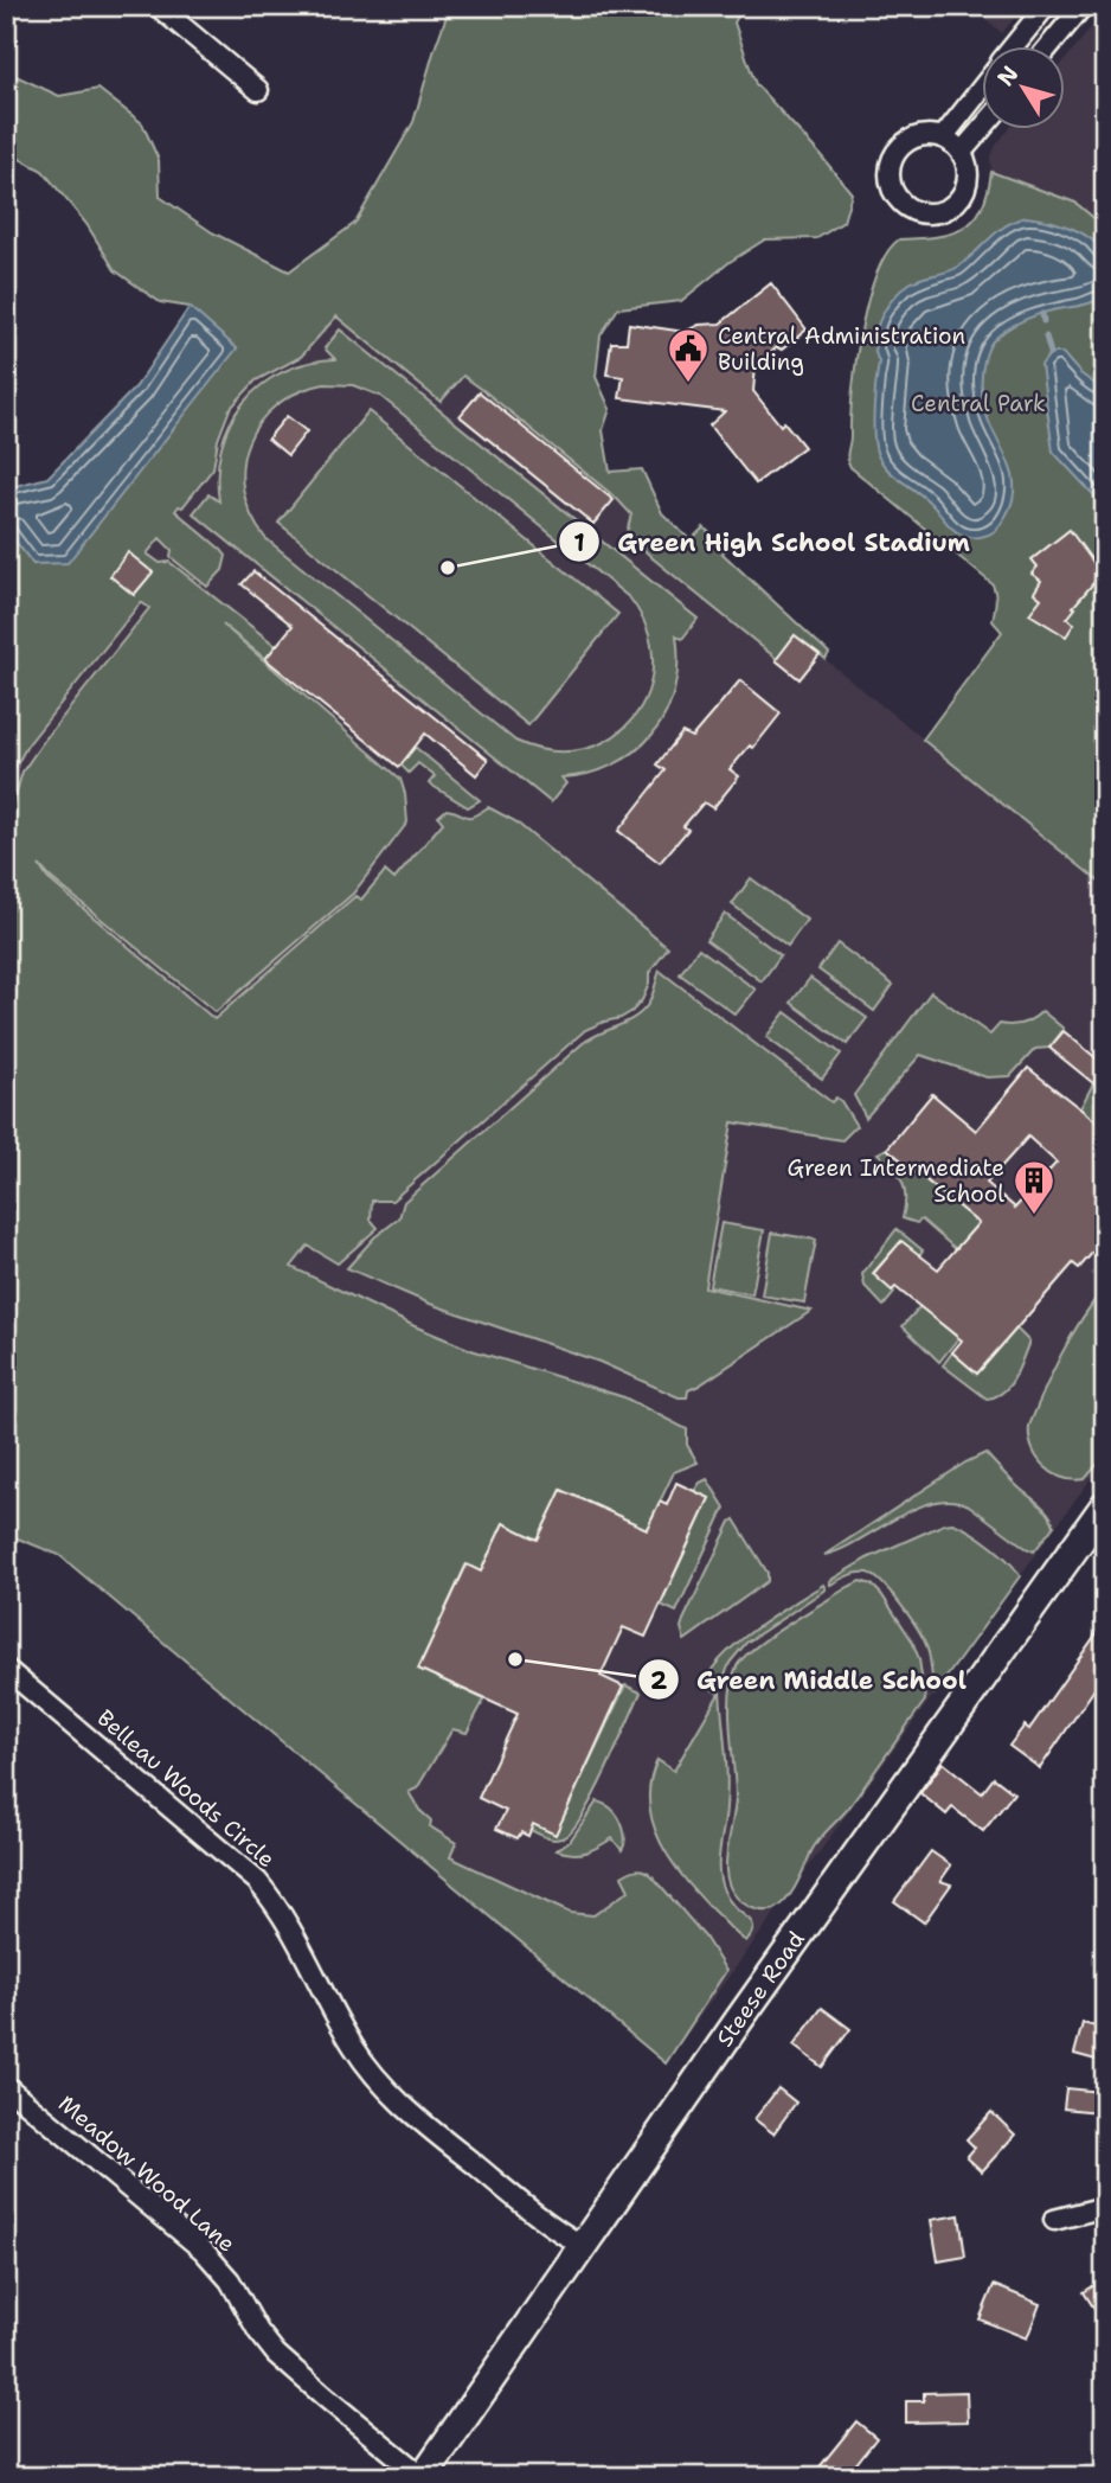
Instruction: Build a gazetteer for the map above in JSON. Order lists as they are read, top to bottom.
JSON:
{
  "streets": {
    "street": ["Belleau Woods Circle", "Steese Road", "Meadow Wood Lane"]
  },
  "crossings": [
    ["Belleau Woods Circle", "Steese Road"],
    ["Steese Road", "Meadow Wood Lane"]
  ],
  "parks": ["Central Park"],
  "places": {
    "public building": ["Central Administration Building"],
    "other": ["Green High School Stadium", "Green Middle School"],
    "building": ["Green Intermediate School"]
  },
  "north": "top left"
}
